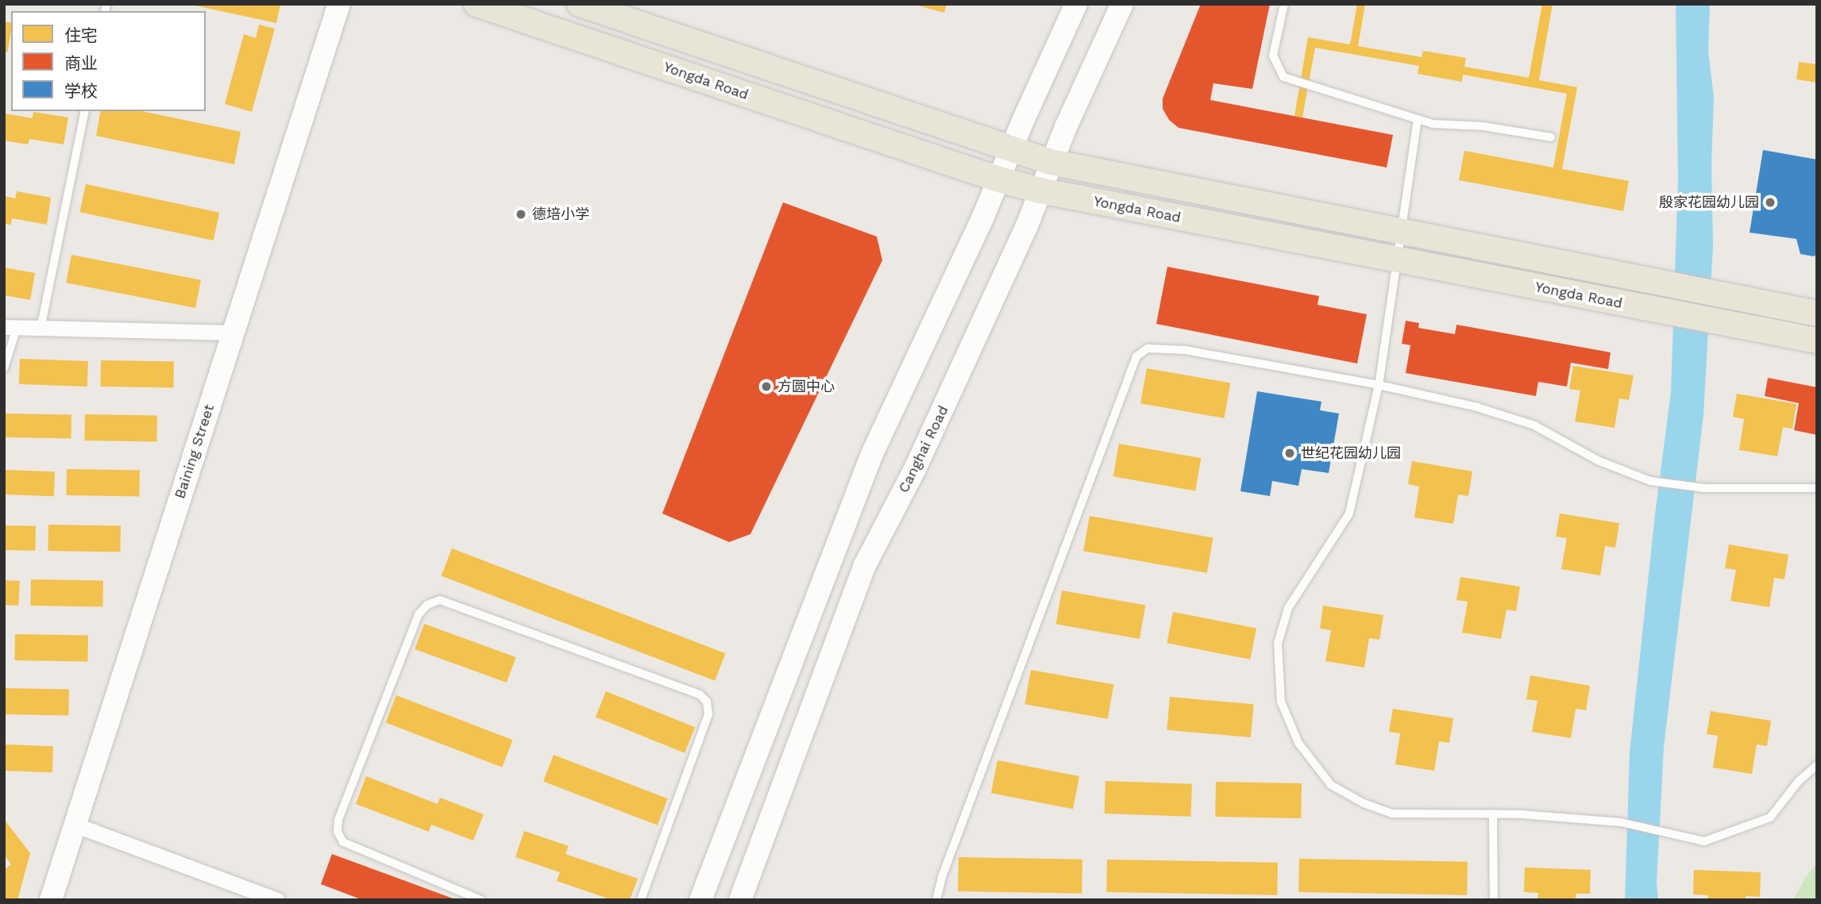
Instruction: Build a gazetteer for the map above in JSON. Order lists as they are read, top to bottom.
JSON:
{
  "streets": {
    "main road": ["Yongda Road", "Canghai Road", "Baining Street"]
  },
  "crossings": [
    ["Yongda Road", "Canghai Road"]
  ],
  "places": [
    "殷家花园幼儿园",
    "德培小学",
    "方圆中心",
    "世纪花园幼儿园"
  ],
  "legend": ["住宅", "商业", "学校"]
}
